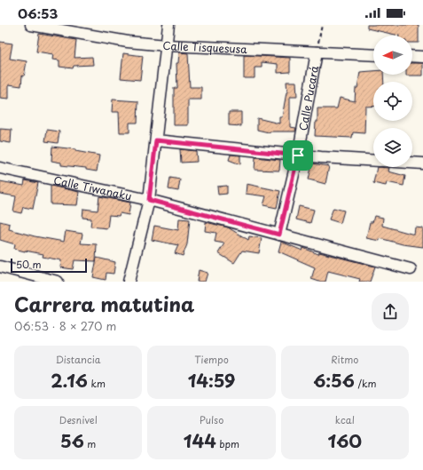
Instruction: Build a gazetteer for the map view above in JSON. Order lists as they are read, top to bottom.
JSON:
{
  "streets": {
    "street": ["Calle Tisquesusa", "Calle Pucará", "Calle Tiwanaku"]
  },
  "crossings": [
    ["Calle Tisquesusa", "Calle Pucará"],
    ["Calle Pucará", "Calle Tiwanaku"]
  ],
  "scale_bar": "50 m",
  "north": "left",
  "page": {
    "status": "06:53",
    "scale": "50 m",
    "heading": ["Carrera matutina", "06:53 · 8 × 270 m"],
    "stats": [
      ["Distancia", "2.16 km"],
      ["Tiempo", "14:59"],
      ["Ritmo", "6:56 /km"],
      ["Desnivel", "56 m"],
      ["Pulso", "144 bpm"],
      ["kcal", "160"]
    ]
  }
}
